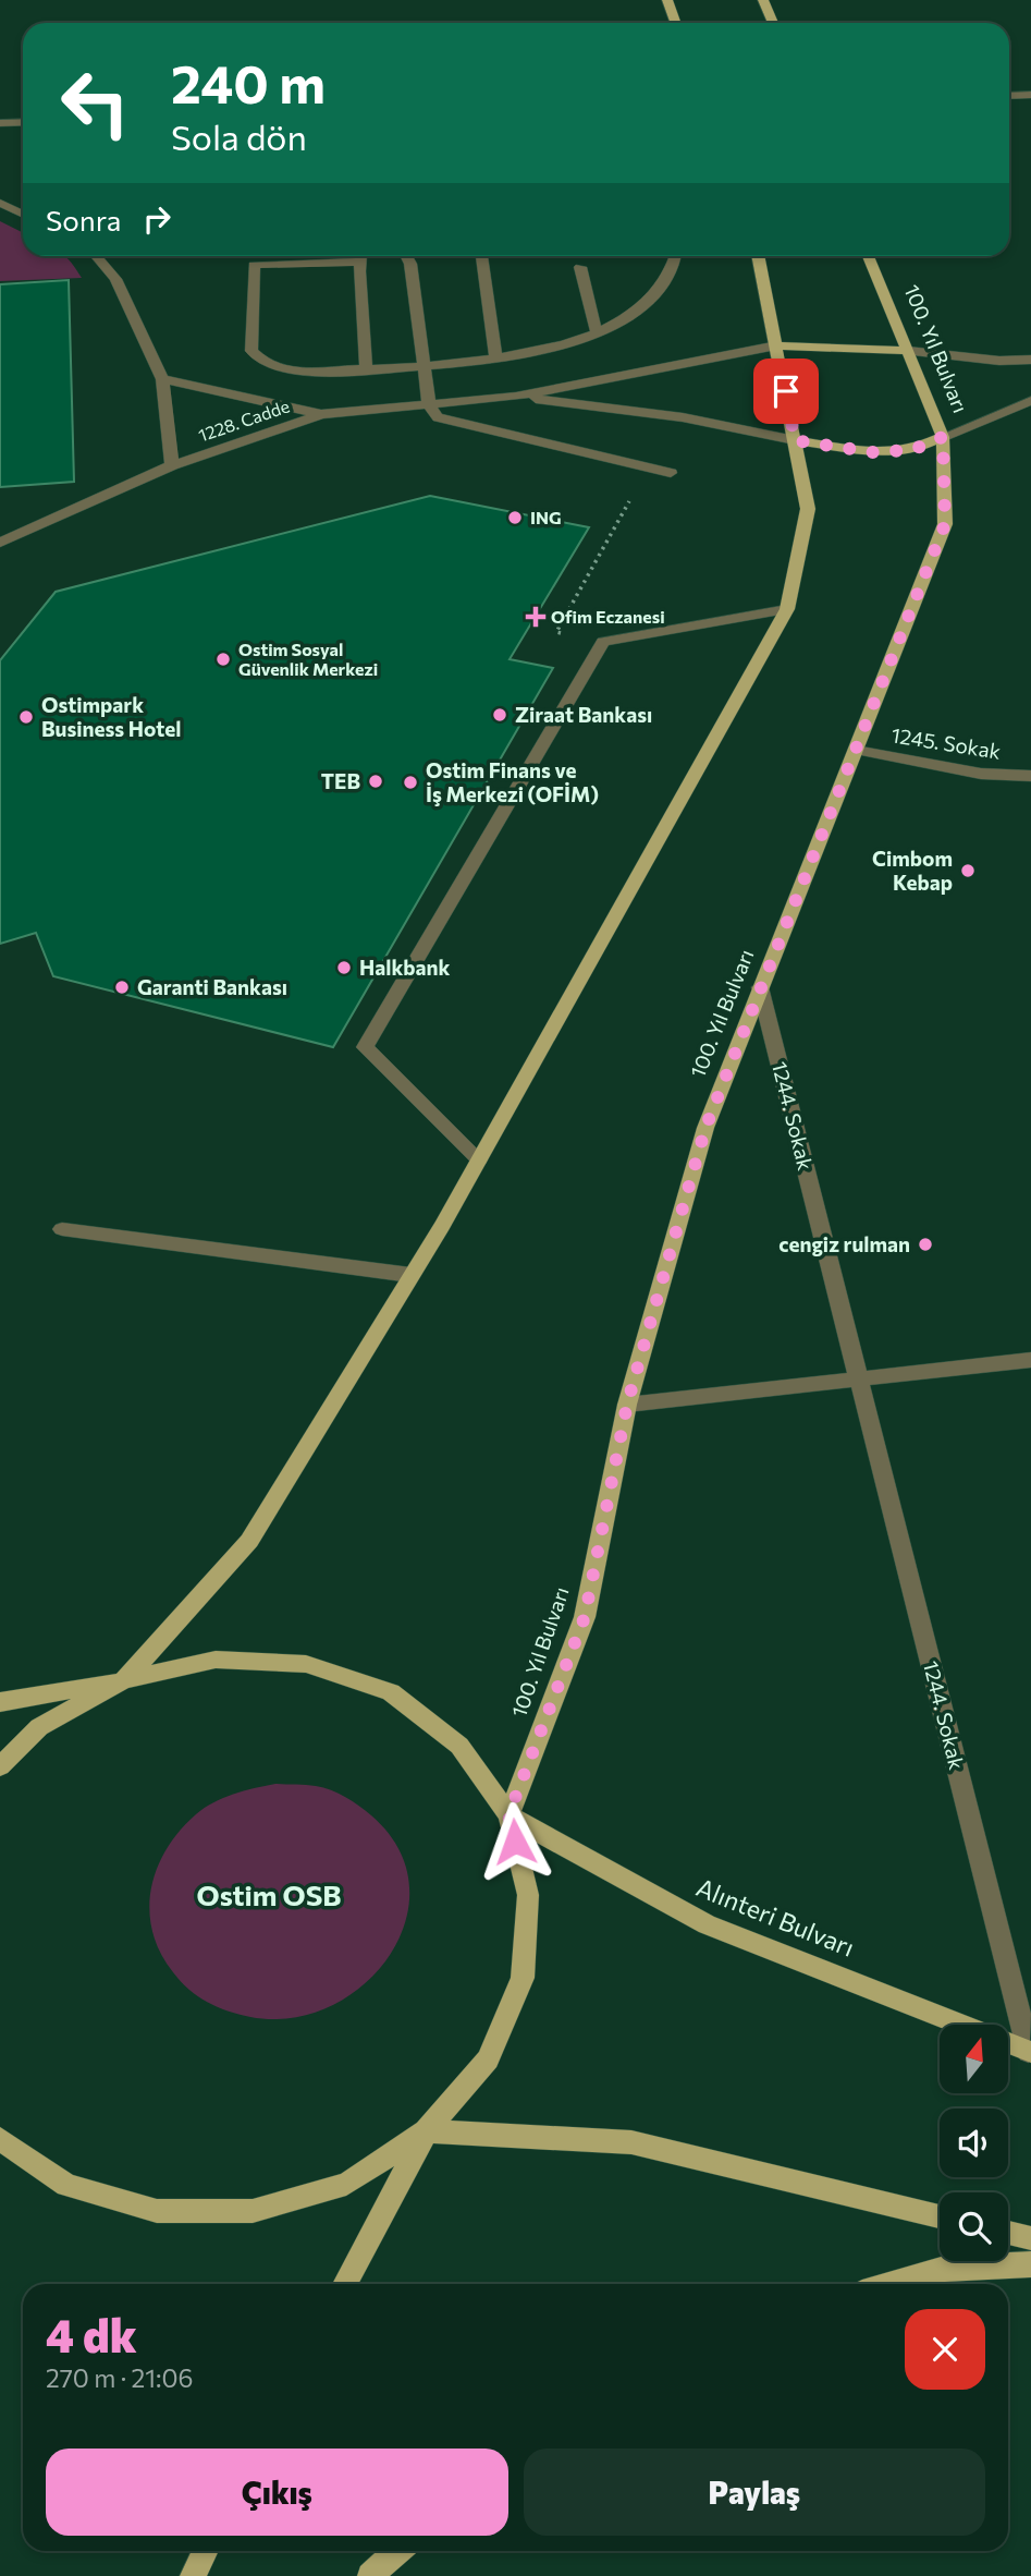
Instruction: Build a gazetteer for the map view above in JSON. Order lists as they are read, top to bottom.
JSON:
{
  "streets": {
    "main road": ["100. Yıl Bulvarı", "Alınteri Bulvarı"],
    "street": ["1228. Cadde", "1245. Sokak", "1244. Sokak"]
  },
  "crossings": [
    ["100. Yıl Bulvarı", "1245. Sokak"],
    ["100. Yıl Bulvarı", "1244. Sokak"],
    ["100. Yıl Bulvarı", "Alınteri Bulvarı"],
    ["1244. Sokak", "Alınteri Bulvarı"]
  ],
  "districts": ["Ostim OSB"],
  "places": {
    "other": [
      "ING",
      "Ostim Sosyal Güvenlik Merkezi",
      "Ziraat Bankası",
      "Ostimpark Business Hotel",
      "TEB",
      "Ostim Finans ve İş Merkezi (OFİM)",
      "Cimbom Kebap",
      "Halkbank",
      "Garanti Bankası",
      "cengiz rulman"
    ],
    "health": ["Ofim Eczanesi"]
  },
  "north": "top",
  "page": {
    "turn": ["240 m", "Sola dön"],
    "then": "Sonra",
    "heading": ["4 dk", "270 m · 21:06"],
    "buttons": ["Çıkış", "Paylaş"]
  }
}
